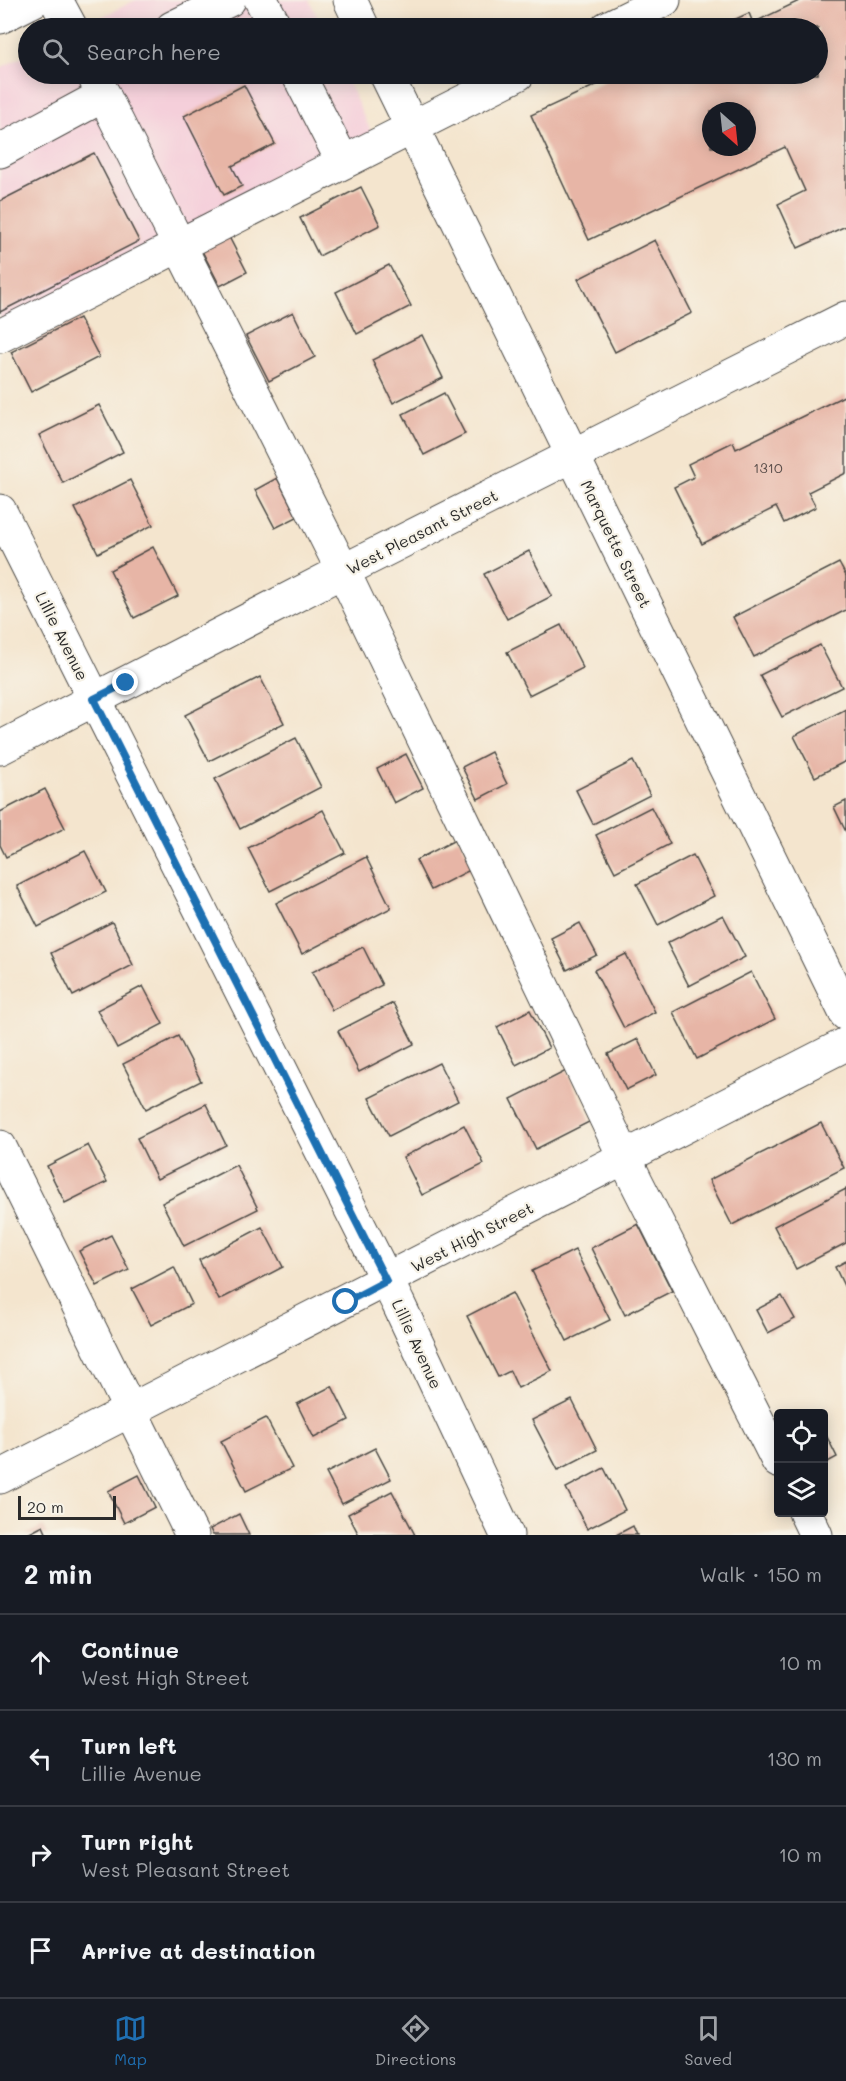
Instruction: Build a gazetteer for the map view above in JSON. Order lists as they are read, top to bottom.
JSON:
{
  "streets": {
    "street": [
      "West Pleasant Street",
      "Marquette Street",
      "Lillie Avenue",
      "West High Street"
    ]
  },
  "crossings": [
    ["West Pleasant Street", "Marquette Street"],
    ["West Pleasant Street", "Lillie Avenue"],
    ["Lillie Avenue", "West High Street"]
  ],
  "house_numbers": ["1310"],
  "scale_bar": "20 m",
  "north": "bottom right",
  "page": {
    "search": "Search here",
    "scale": "20 m",
    "heading": ["2 min", "Walk · 150 m"],
    "list": [
      ["Continue", "West High Street", "10 m"],
      ["Turn left", "Lillie Avenue", "130 m"],
      ["Turn right", "West Pleasant Street", "10 m"],
      "Arrive at destination"
    ],
    "nav": ["Map", "Directions", "Saved"]
  }
}
